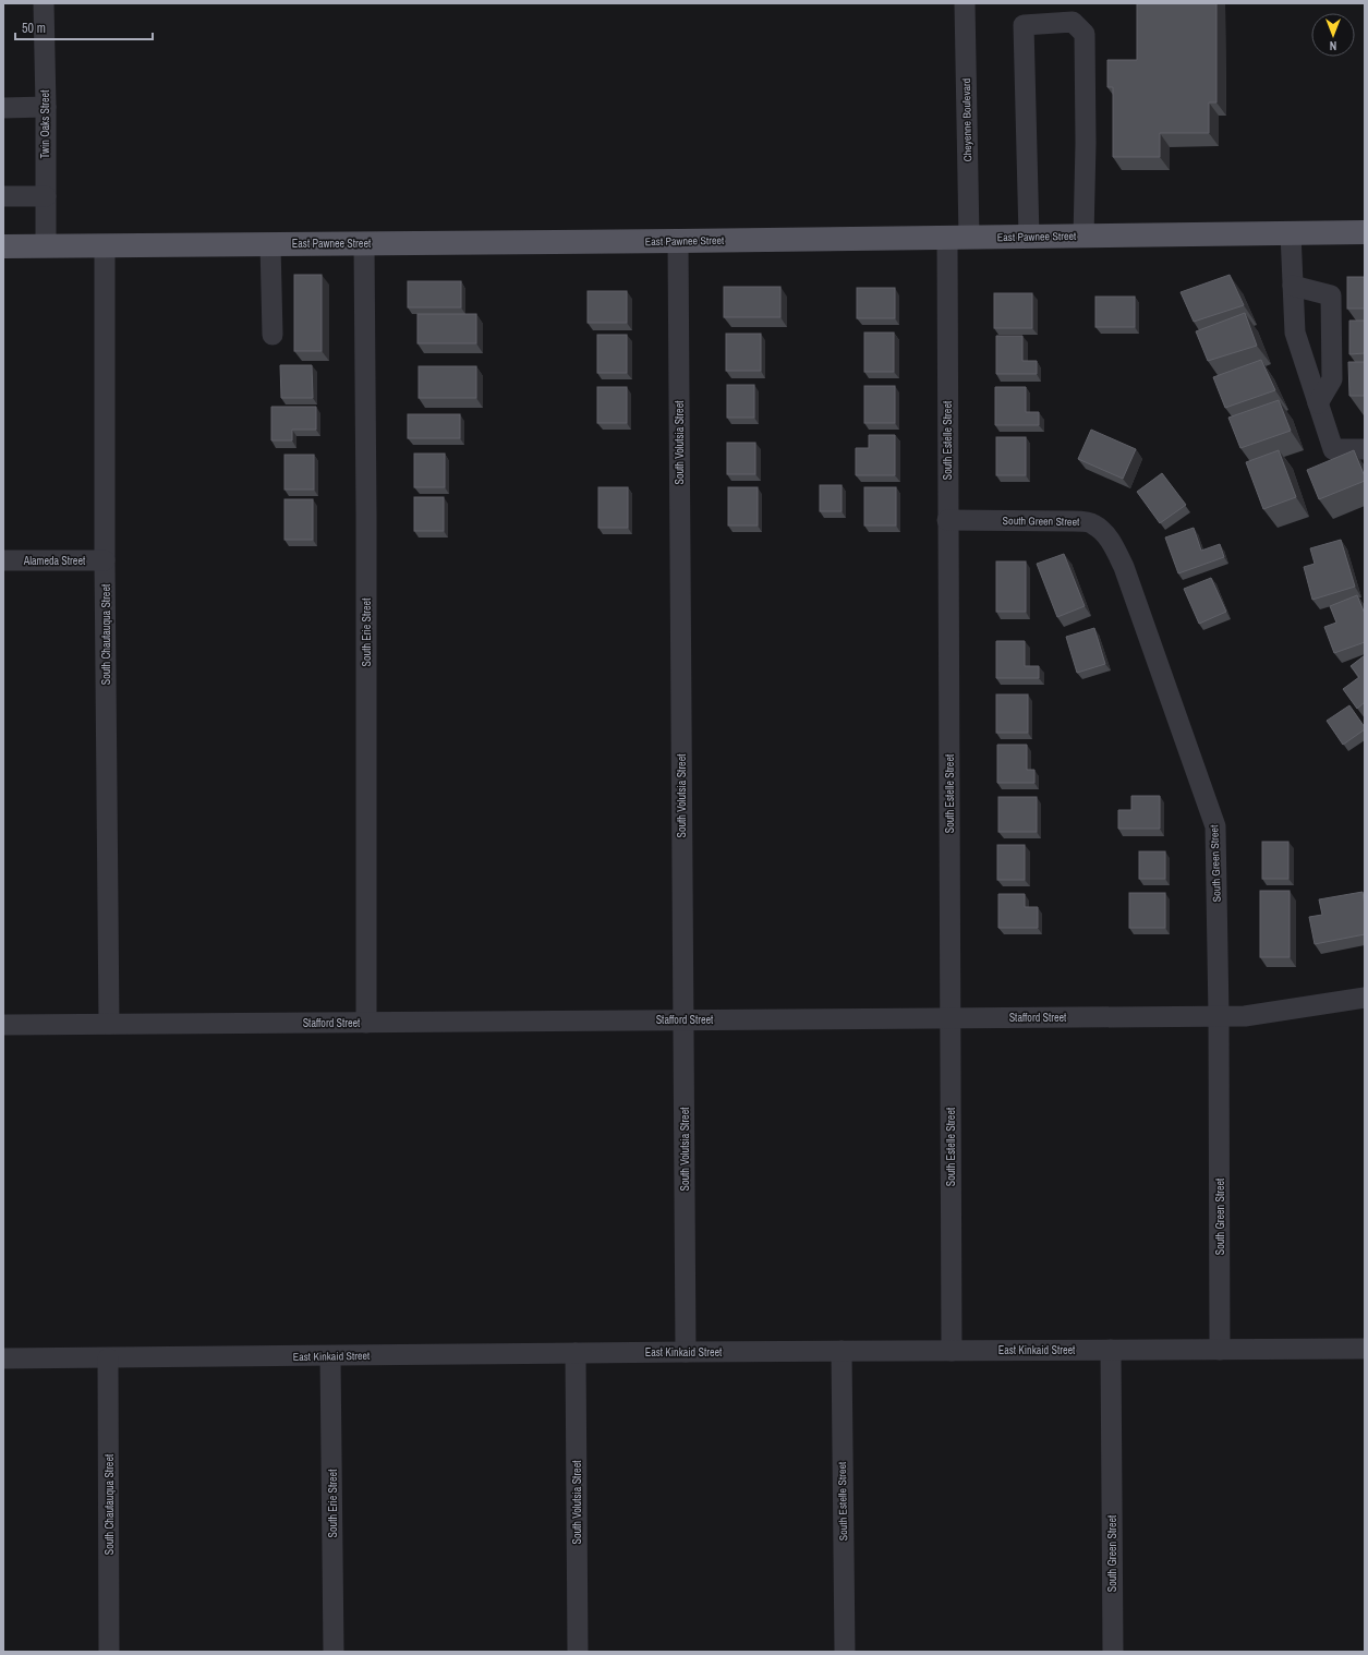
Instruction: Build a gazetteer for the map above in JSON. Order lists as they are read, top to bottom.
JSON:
{
  "streets": {
    "main road": ["East Pawnee Street"],
    "street": [
      "Cheyenne Boulevard",
      "Twin Oaks Street",
      "South Estelle Street",
      "South Volutsia Street",
      "South Green Street",
      "Alameda Street",
      "South Erie Street",
      "South Chautauqua Street",
      "Stafford Street",
      "East Kinkaid Street"
    ]
  },
  "crossings": [
    ["Cheyenne Boulevard", "East Pawnee Street"],
    ["Cheyenne Boulevard", "South Estelle Street"],
    ["Twin Oaks Street", "East Pawnee Street"],
    ["East Pawnee Street", "South Estelle Street"],
    ["East Pawnee Street", "South Volutsia Street"],
    ["East Pawnee Street", "South Erie Street"],
    ["East Pawnee Street", "South Chautauqua Street"],
    ["South Estelle Street", "South Green Street"],
    ["South Estelle Street", "Stafford Street"],
    ["South Estelle Street", "East Kinkaid Street"],
    ["South Volutsia Street", "Stafford Street"],
    ["South Volutsia Street", "East Kinkaid Street"],
    ["South Green Street", "Stafford Street"],
    ["South Green Street", "East Kinkaid Street"],
    ["Alameda Street", "South Chautauqua Street"],
    ["South Erie Street", "Stafford Street"],
    ["South Erie Street", "East Kinkaid Street"],
    ["South Chautauqua Street", "Stafford Street"],
    ["South Chautauqua Street", "East Kinkaid Street"]
  ],
  "scale_bar": "50 m",
  "north": "bottom"
}
